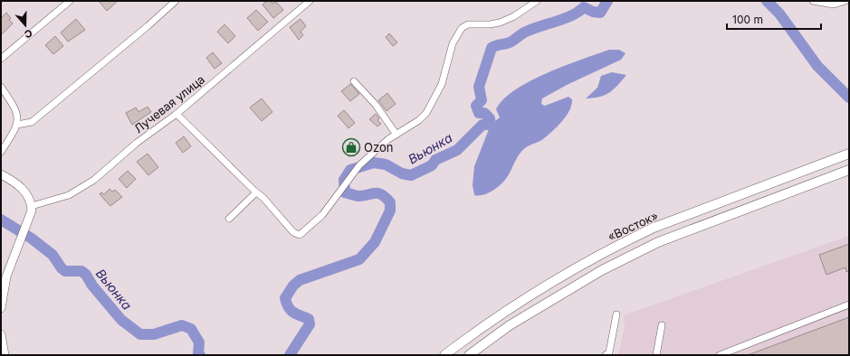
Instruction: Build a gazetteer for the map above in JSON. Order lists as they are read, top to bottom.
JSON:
{
  "streets": {
    "highway": ["«Восток»"],
    "street": ["Лучевая улица"]
  },
  "water": ["Вьюнка"],
  "places": {
    "shop": ["Ozon"]
  },
  "scale_bar": "100 m",
  "north": "bottom"
}
